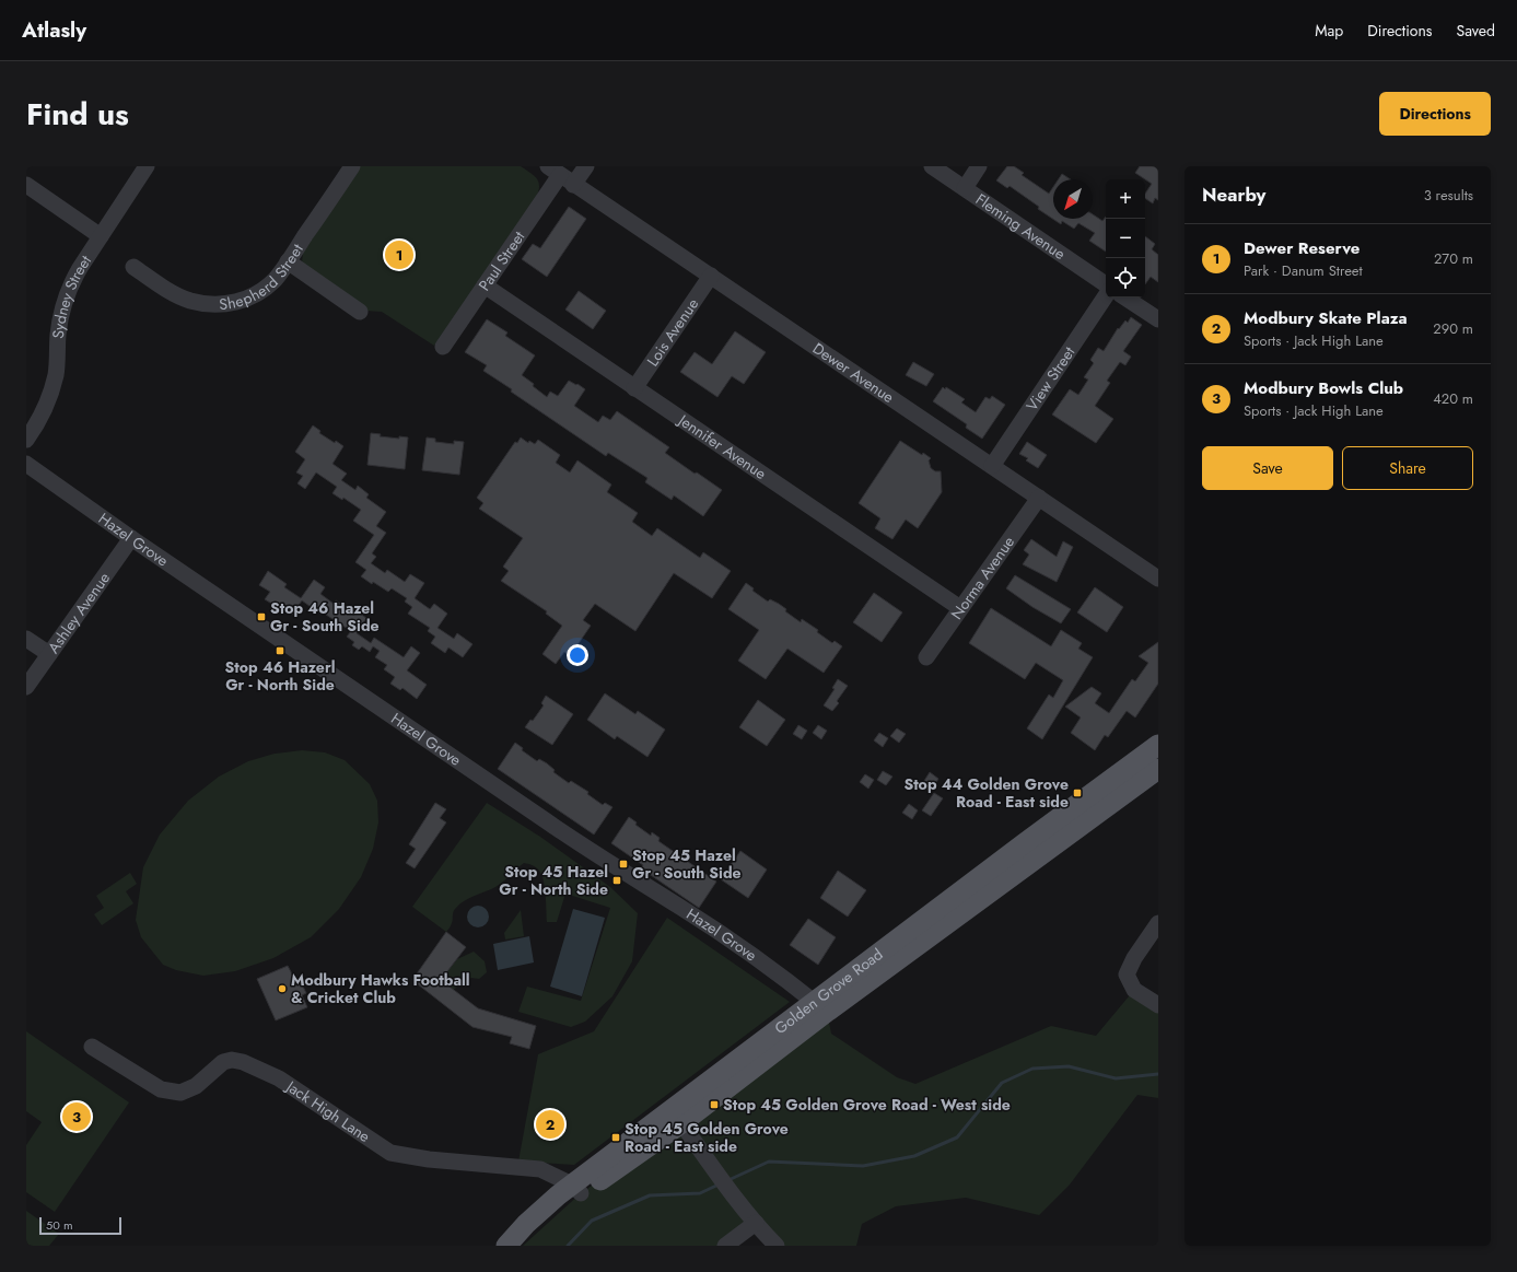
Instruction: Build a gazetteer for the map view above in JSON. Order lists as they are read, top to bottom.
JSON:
{
  "streets": {
    "main road": ["Golden Grove Road"],
    "street": [
      "Fleming Avenue",
      "Paul Street",
      "Shepherd Street",
      "Sydney Street",
      "Lois Avenue",
      "Dewer Avenue",
      "View Street",
      "Jennifer Avenue",
      "Hazel Grove",
      "Norma Avenue",
      "Ashley Avenue",
      "Jack High Lane"
    ]
  },
  "crossings": [
    ["Paul Street", "Dewer Avenue"],
    ["Paul Street", "Jennifer Avenue"],
    ["Lois Avenue", "Dewer Avenue"],
    ["Lois Avenue", "Jennifer Avenue"],
    ["Dewer Avenue", "View Street"],
    ["Dewer Avenue", "Norma Avenue"],
    ["Jennifer Avenue", "Norma Avenue"],
    ["Hazel Grove", "Ashley Avenue"],
    ["Hazel Grove", "Golden Grove Road"],
    ["Golden Grove Road", "Jack High Lane"]
  ],
  "places": {
    "transit": [
      "Stop 46 Hazel Gr - South Side",
      "Stop 46 Hazerl Gr - North Side",
      "Stop 44 Golden Grove Road - East side",
      "Stop 45 Hazel Gr - South Side",
      "Stop 45 Hazel Gr - North Side",
      "Stop 45 Golden Grove Road - West side",
      "Stop 45 Golden Grove Road - East side"
    ],
    "other": ["Modbury Hawks Football & Cricket Club"]
  },
  "scale_bar": "50 m",
  "north": "bottom left",
  "page": {
    "header": "Atlasly",
    "nav": ["Map", "Directions", "Saved"],
    "title": "Find us",
    "buttons": [
      "Directions",
      ["Save", "Share"]
    ],
    "heading": ["Nearby", "3 results"],
    "map_buttons": ["+", "−"],
    "list": [
      {
        "mark": "1",
        "name": "Dewer Reserve",
        "note": "Park · Danum Street",
        "value": "270 m"
      },
      {
        "mark": "2",
        "name": "Modbury Skate Plaza",
        "note": "Sports · Jack High Lane",
        "value": "290 m"
      },
      {
        "mark": "3",
        "name": "Modbury Bowls Club",
        "note": "Sports · Jack High Lane",
        "value": "420 m"
      }
    ],
    "pins": ["1", "3", "2"],
    "scale": "50 m"
  }
}
